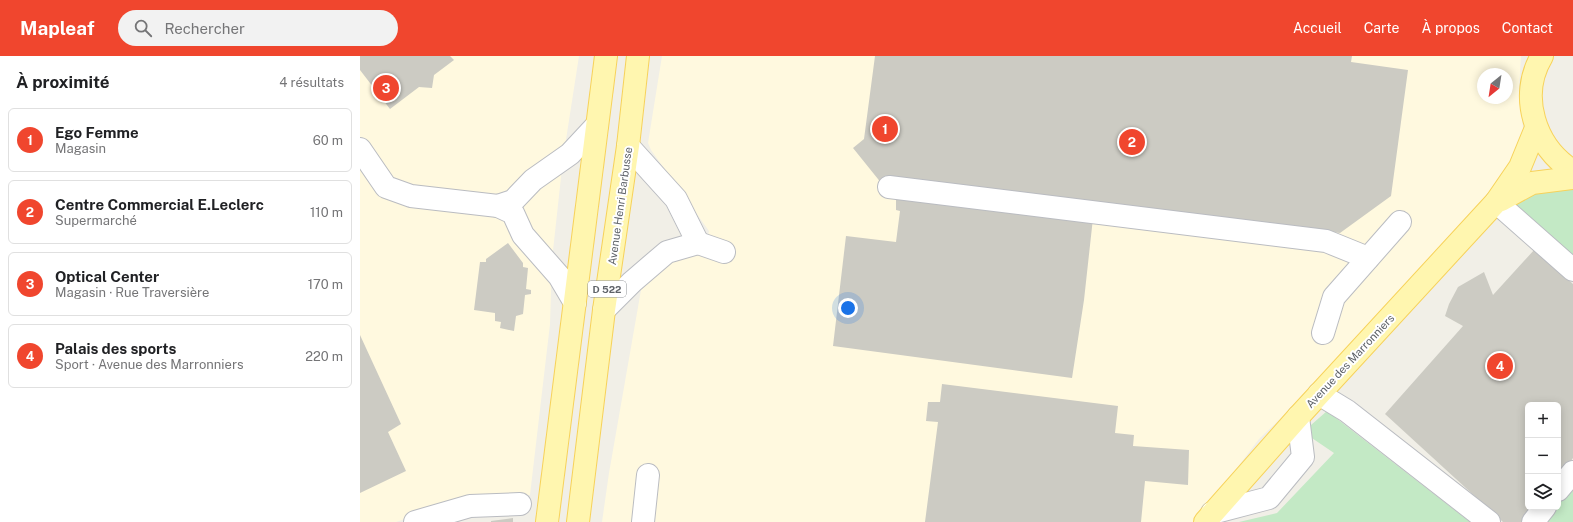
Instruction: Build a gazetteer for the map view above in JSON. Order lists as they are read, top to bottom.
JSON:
{
  "streets": {
    "main road": ["Avenue Henri Barbusse", "D 522", "Avenue des Marronniers"]
  },
  "north": "bottom left",
  "page": {
    "header": "Mapleaf",
    "search": "Rechercher",
    "nav": [
      "Accueil",
      "Carte",
      "À propos",
      "Contact"
    ],
    "heading": ["À proximité", "4 résultats"],
    "pins": [
      "3",
      "1",
      "2",
      "4"
    ],
    "list": [
      {
        "mark": "1",
        "name": "Ego Femme",
        "note": "Magasin",
        "value": "60 m"
      },
      {
        "mark": "2",
        "name": "Centre Commercial E.Leclerc",
        "note": "Supermarché",
        "value": "110 m"
      },
      {
        "mark": "3",
        "name": "Optical Center",
        "note": "Magasin · Rue Traversière",
        "value": "170 m"
      },
      {
        "mark": "4",
        "name": "Palais des sports",
        "note": "Sport · Avenue des Marronniers",
        "value": "220 m"
      }
    ],
    "map_buttons": ["+", "−"]
  }
}
